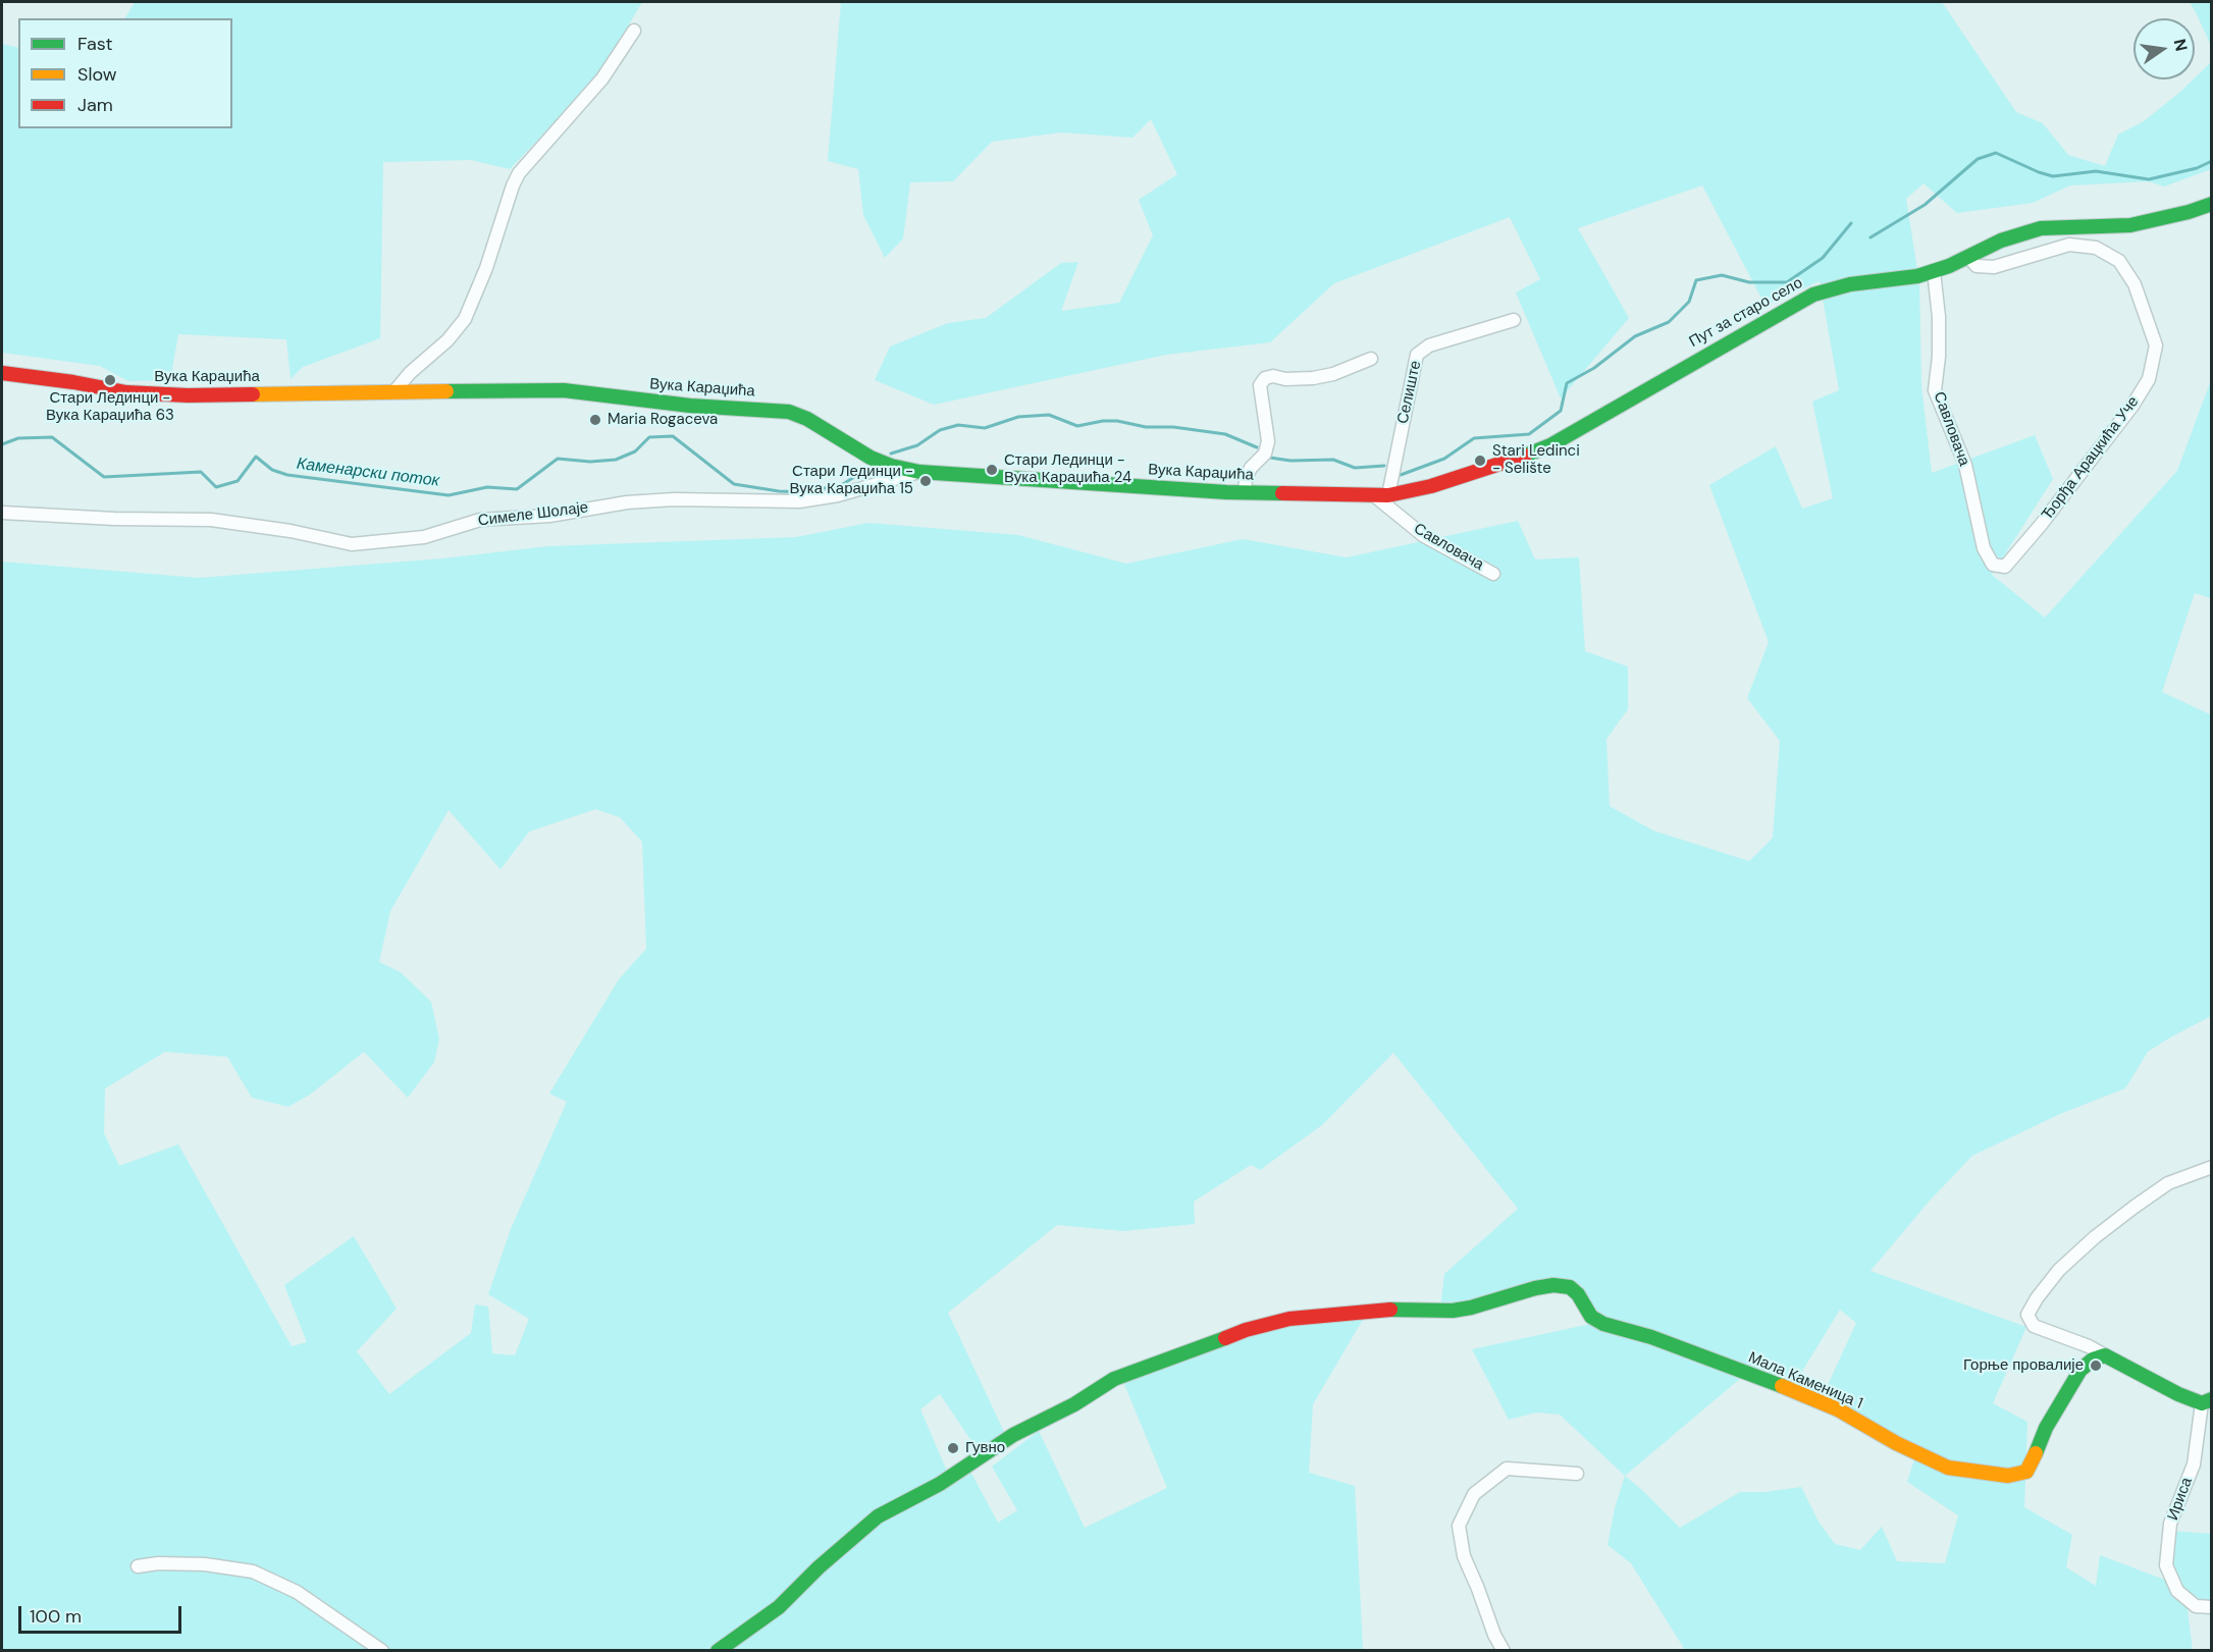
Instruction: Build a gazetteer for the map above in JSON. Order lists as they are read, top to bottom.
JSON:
{
  "streets": {
    "street": [
      "Пут за старо село",
      "Вука Караџића",
      "Селиште",
      "Савловача",
      "Ђорђа Арацкића Уче",
      "Симеле Шолаје",
      "Мала Каменица 1",
      "Ириса"
    ]
  },
  "crossings": [
    ["Пут за старо село", "Вука Караџића"],
    ["Пут за старо село", "Селиште"],
    ["Пут за старо село", "Савловача"],
    ["Пут за старо село", "Ђорђа Арацкића Уче"],
    ["Вука Караџића", "Селиште"],
    ["Вука Караџића", "Савловача"],
    ["Вука Караџића", "Симеле Шолаје"],
    ["Селиште", "Савловача"],
    ["Савловача", "Ђорђа Арацкића Уче"]
  ],
  "water": ["Каменарски поток"],
  "places": [
    "Стари Лединци - Вука Караџића 63",
    "Maria Rogaceva",
    "Stari Ledinci - Selište",
    "Стари Лединци - Вука Караџића 24",
    "Стари Лединци - Вука Караџића 15",
    "Горње провалије",
    "Гувно"
  ],
  "legend": ["Fast", "Slow", "Jam"],
  "scale_bar": "100 m",
  "north": "right"
}
